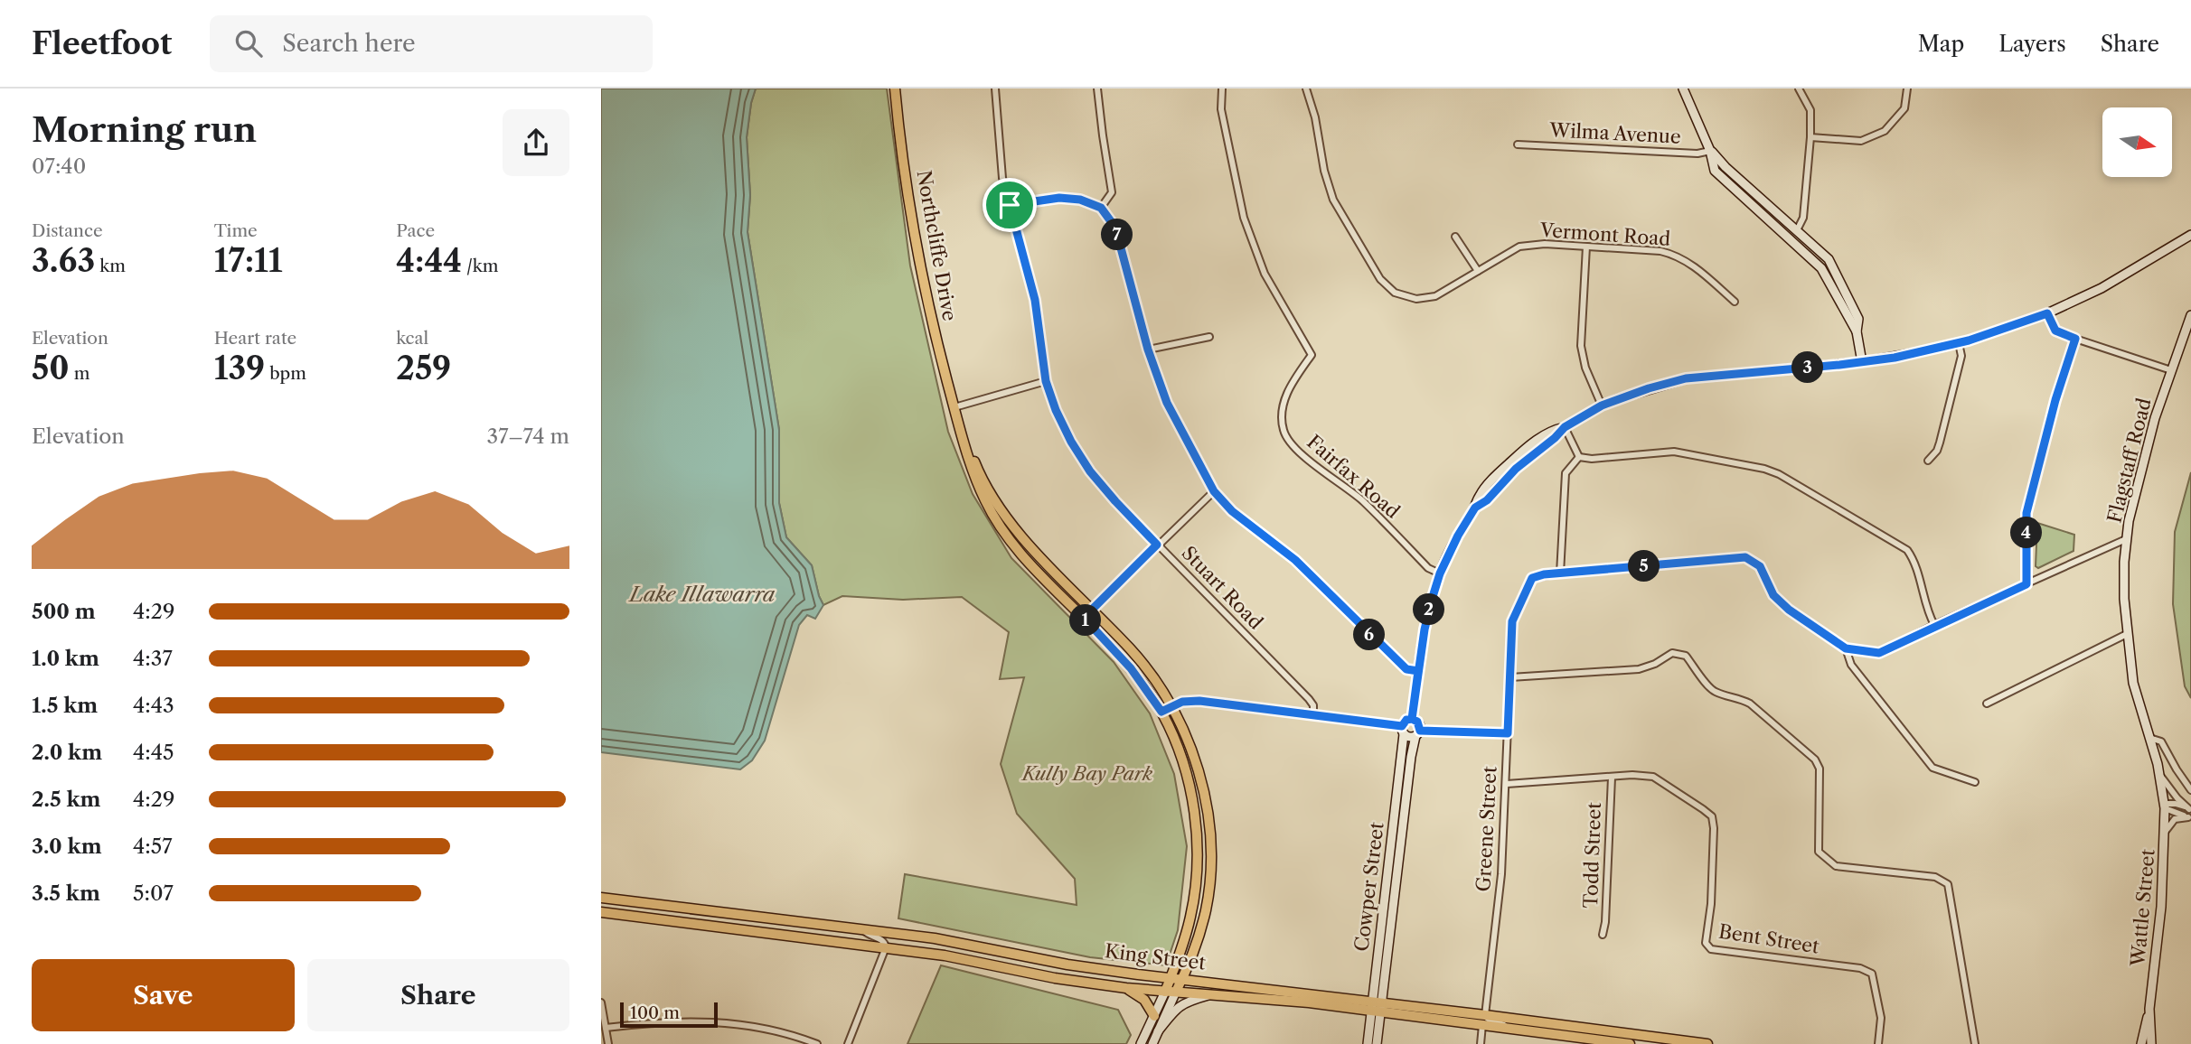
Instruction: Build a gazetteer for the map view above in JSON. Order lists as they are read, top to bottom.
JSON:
{
  "streets": {
    "main road": [
      "Northcliffe Drive",
      "Flagstaff Road",
      "Cowper Street",
      "Wattle Street",
      "King Street"
    ],
    "street": [
      "Wilma Avenue",
      "Vermont Road",
      "Fairfax Road",
      "Stuart Road",
      "Greene Street",
      "Todd Street",
      "Bent Street"
    ]
  },
  "crossings": [
    ["Northcliffe Drive", "King Street"],
    ["Flagstaff Road", "Wattle Street"],
    ["Greene Street", "Bent Street"],
    ["Greene Street", "King Street"],
    ["Todd Street", "Bent Street"],
    ["Cowper Street", "King Street"]
  ],
  "water": ["Lake Illawarra"],
  "parks": ["Kully Bay Park"],
  "scale_bar": "100 m",
  "north": "right",
  "page": {
    "header": "Fleetfoot",
    "search": "Search here",
    "nav": ["Map", "Layers", "Share"],
    "heading": ["Morning run", "07:40"],
    "stats": [
      ["Distance", "3.63 km"],
      ["Time", "17:11"],
      ["Pace", "4:44 /km"],
      ["Elevation", "50 m"],
      ["Heart rate", "139 bpm"],
      ["kcal", "259"]
    ],
    "pins": [
      "7",
      "3",
      "4",
      "5",
      "2",
      "1",
      "6"
    ],
    "chart": ["Elevation", "37–74 m"],
    "list": [
      {
        "name": "500 m",
        "note": "4:29"
      },
      {
        "name": "1.0 km",
        "note": "4:37"
      },
      {
        "name": "1.5 km",
        "note": "4:43"
      },
      {
        "name": "2.0 km",
        "note": "4:45"
      },
      {
        "name": "2.5 km",
        "note": "4:29"
      },
      {
        "name": "3.0 km",
        "note": "4:57"
      },
      {
        "name": "3.5 km",
        "note": "5:07"
      }
    ],
    "buttons": ["Save", "Share"],
    "scale": "100 m"
  }
}
